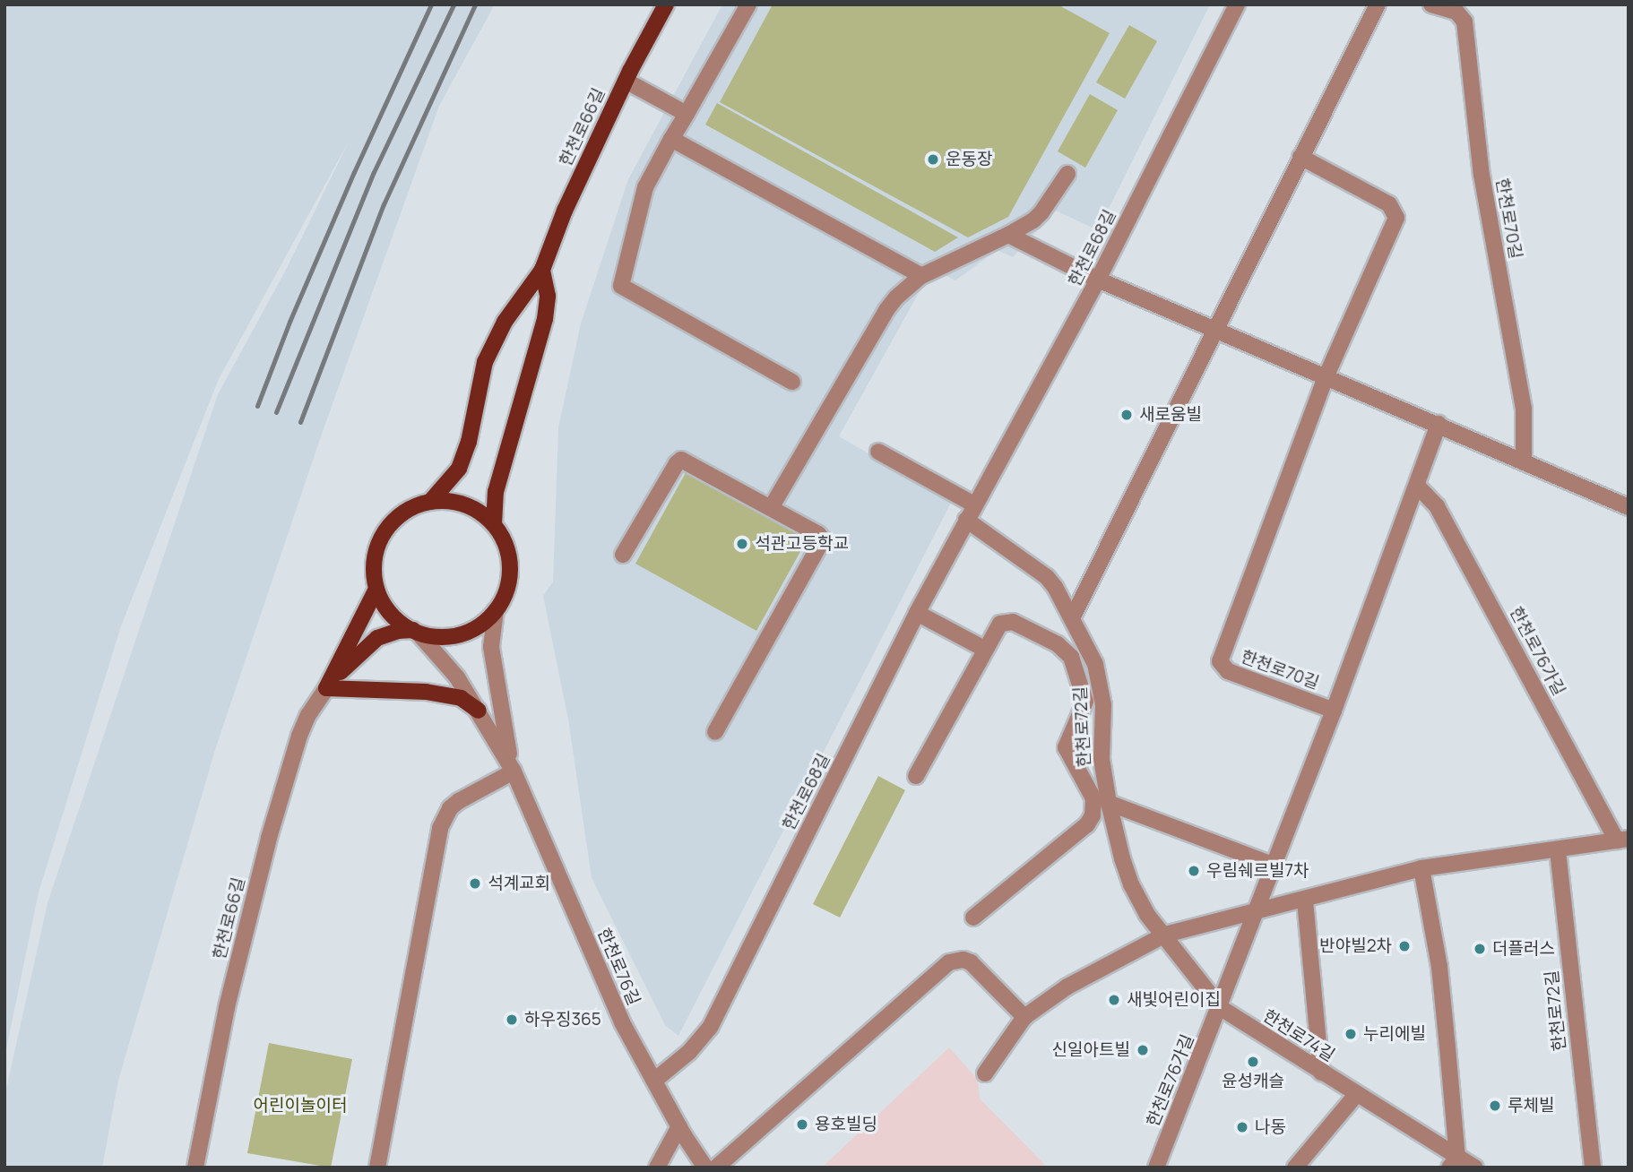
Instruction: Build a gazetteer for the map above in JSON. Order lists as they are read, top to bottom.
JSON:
{
  "streets": {
    "main road": ["한천로66길"],
    "street": [
      "한천로70길",
      "한천로68길",
      "한천로76가길",
      "한천로72길",
      "한천로76길",
      "한천로74길"
    ]
  },
  "crossings": [
    ["한천로70길", "한천로76가길"],
    ["한천로68길", "한천로72길"],
    ["한천로68길", "한천로76길"],
    ["한천로76가길", "한천로74길"]
  ],
  "parks": ["어린이놀이터"],
  "places": [
    "운동장",
    "새로움빌",
    "석관고등학교",
    "우림쉐르빌7차",
    "석계교회",
    "반야빌2차",
    "더플러스",
    "새빛어린이집",
    "하우징365",
    "누리에빌",
    "신일아트빌",
    "윤성캐슬",
    "루체빌",
    "용호빌딩",
    "나동"
  ]
}
